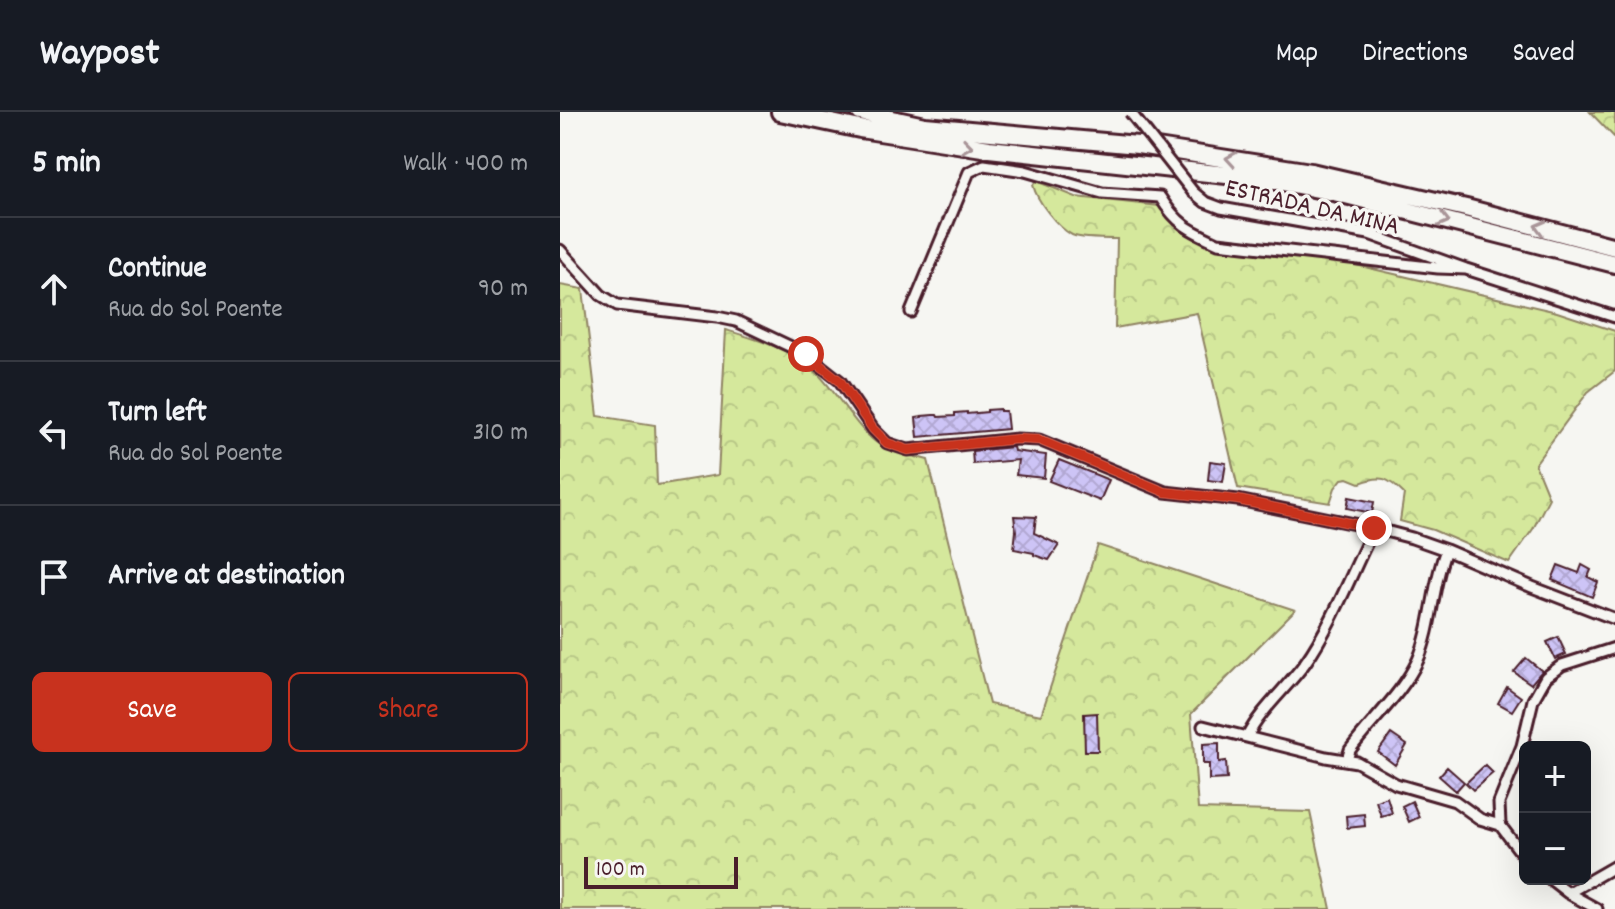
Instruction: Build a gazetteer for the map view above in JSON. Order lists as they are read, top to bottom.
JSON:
{
  "streets": {
    "street": ["ESTRADA DA MINA"]
  },
  "scale_bar": "100 m",
  "page": {
    "header": "Waypost",
    "nav": ["Map", "Directions", "Saved"],
    "heading": ["5 min", "Walk · 400 m"],
    "list": [
      ["Continue", "Rua do Sol Poente", "90 m"],
      ["Turn left", "Rua do Sol Poente", "310 m"],
      "Arrive at destination"
    ],
    "buttons": ["Save", "Share"],
    "map_buttons": ["+", "−"],
    "scale": "100 m"
  }
}
